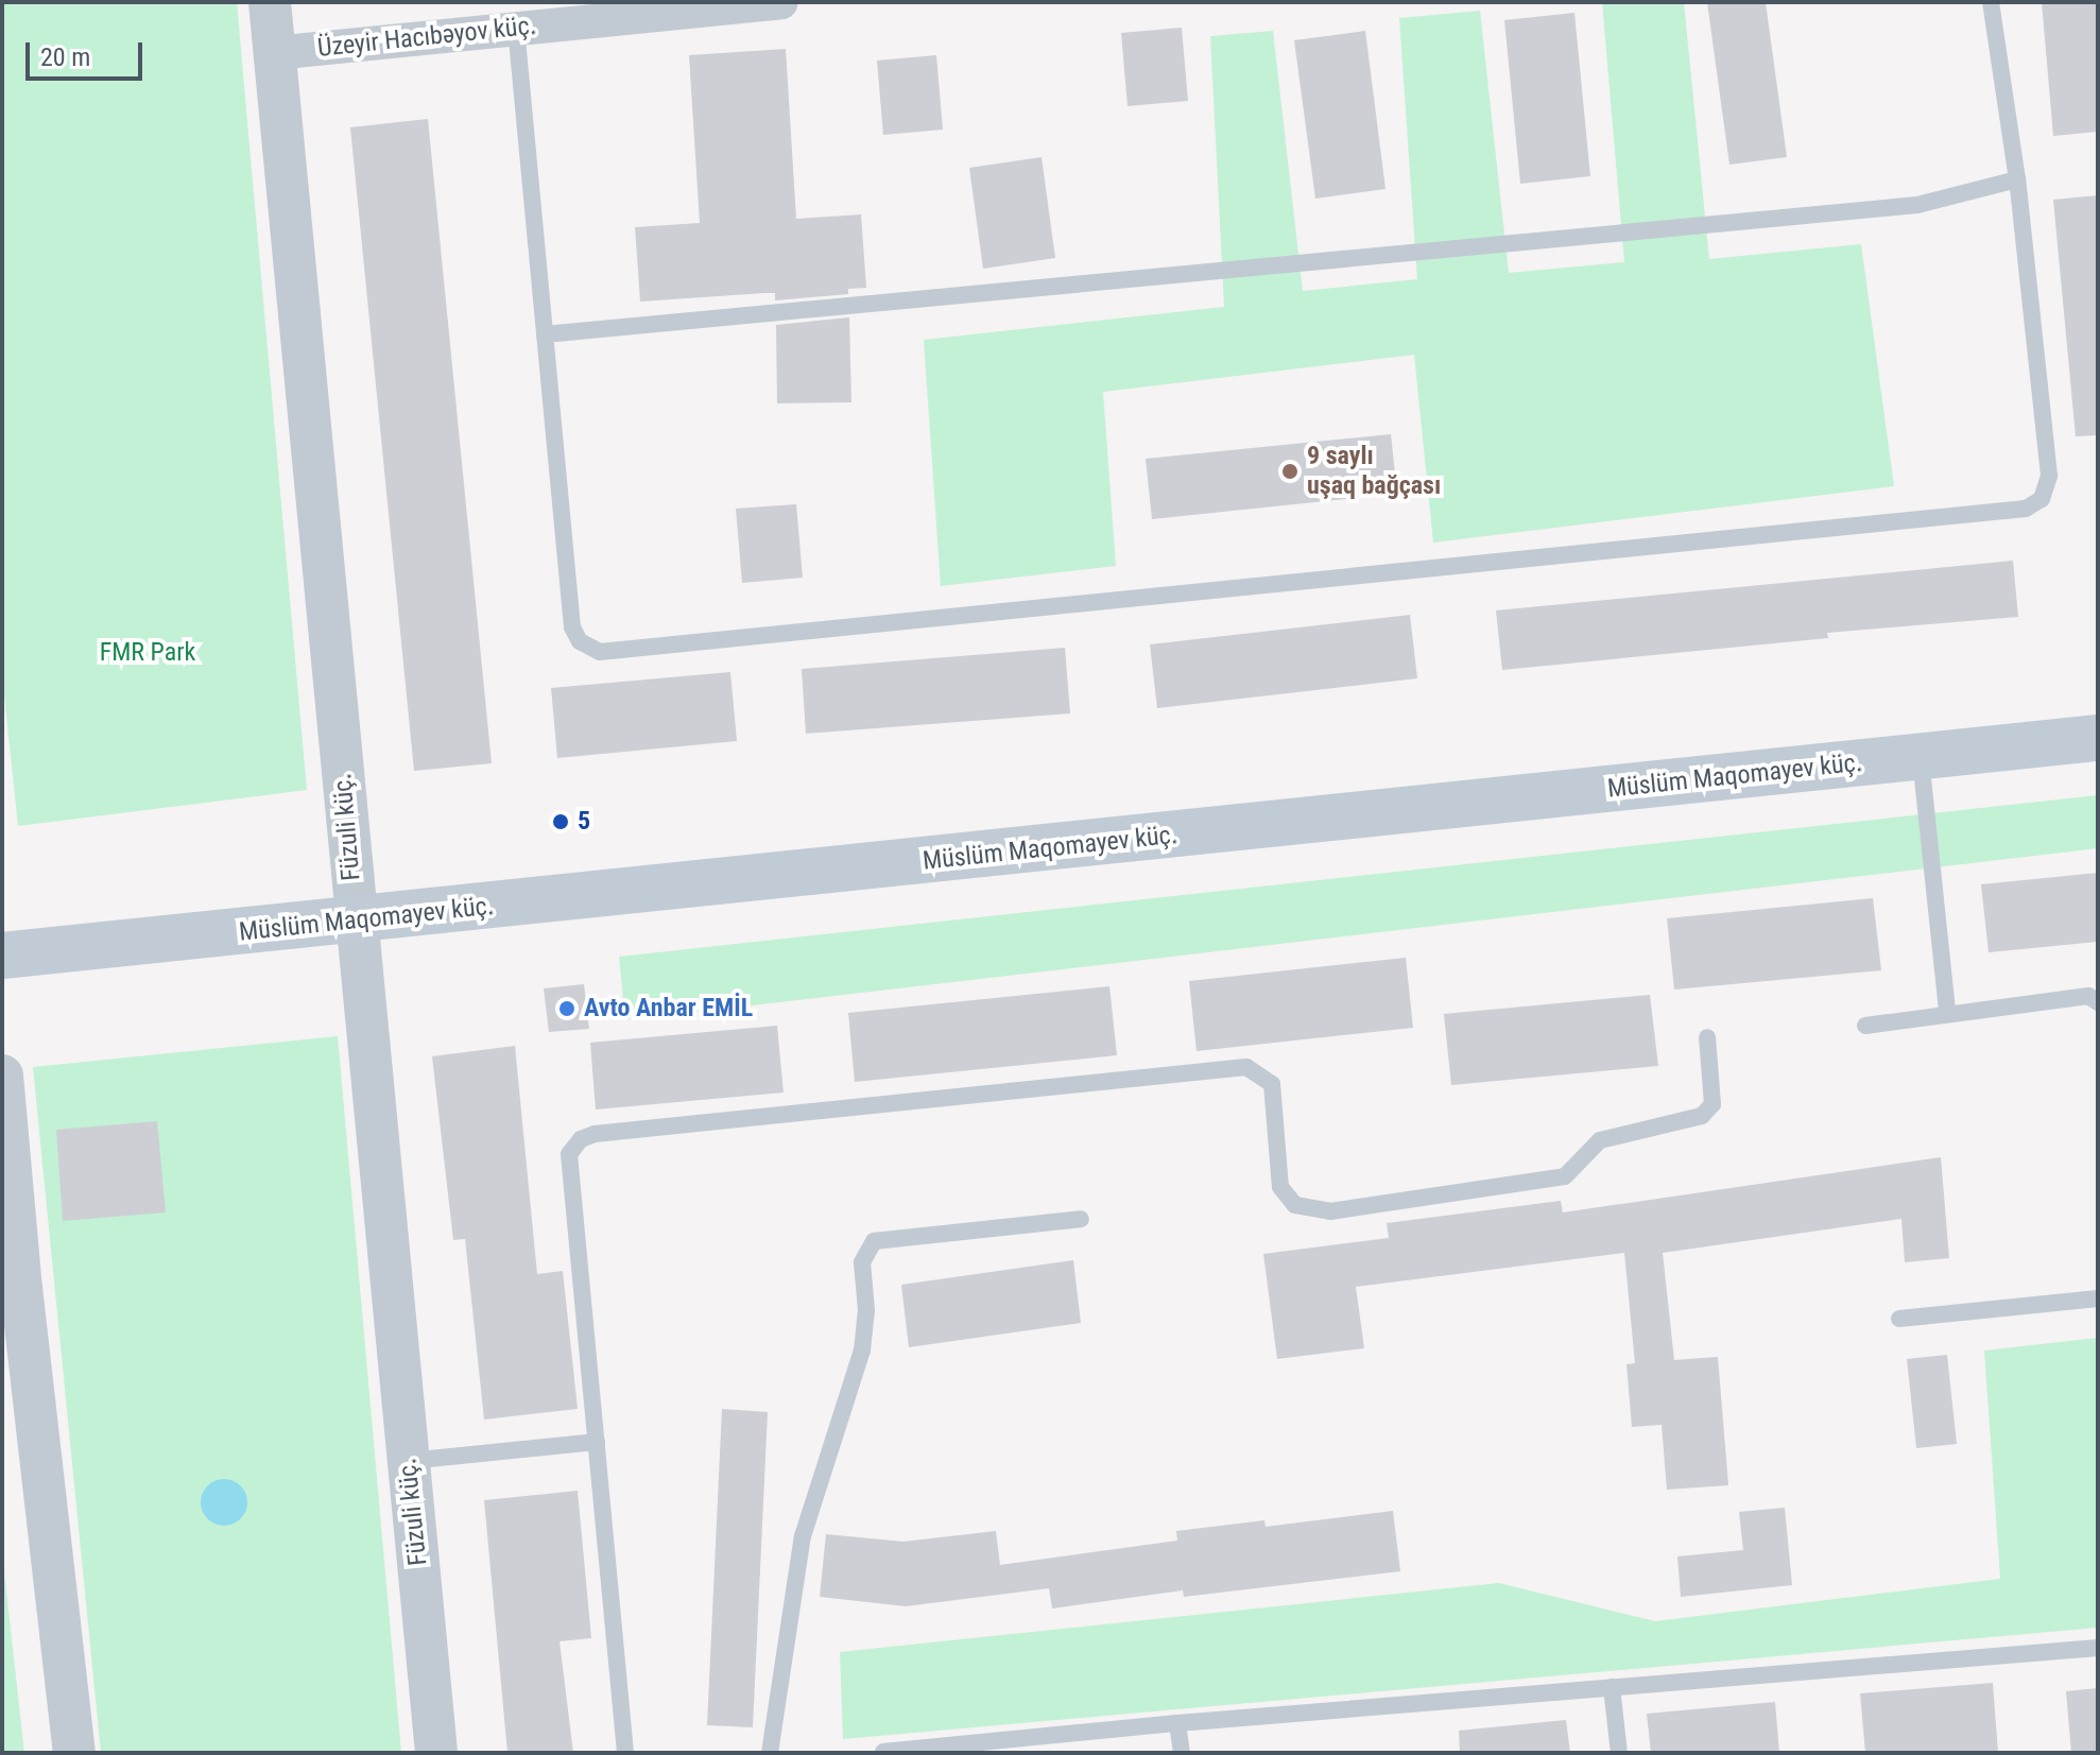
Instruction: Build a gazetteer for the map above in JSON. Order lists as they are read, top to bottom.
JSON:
{
  "streets": {
    "main road": ["Müslüm Maqomayev küç."],
    "street": ["Üzeyir Hacıbəyov küç.", "Füzuli küç."]
  },
  "crossings": [
    ["Üzeyir Hacıbəyov küç.", "Füzuli küç."],
    ["Müslüm Maqomayev küç.", "Füzuli küç."]
  ],
  "parks": ["FMR Park"],
  "places": ["9 saylı uşaq bağçası", "5", "Avto Anbar EMİL"],
  "scale_bar": "20 m"
}
